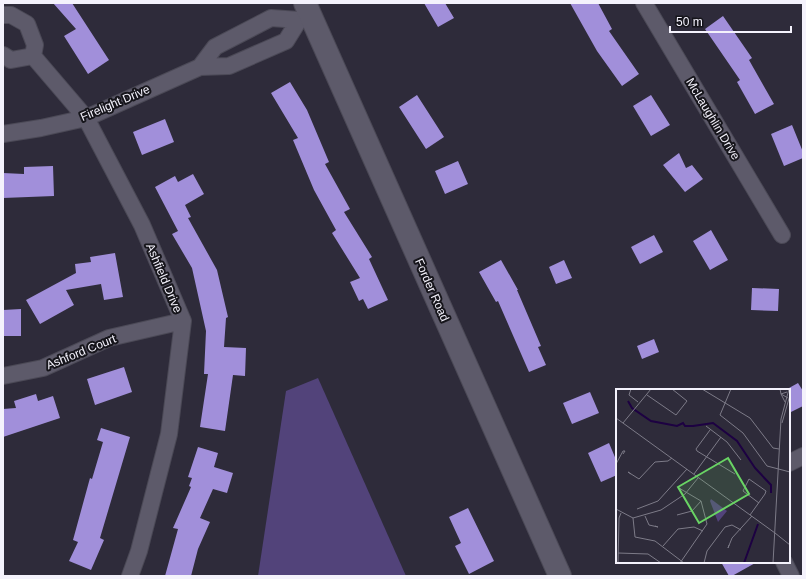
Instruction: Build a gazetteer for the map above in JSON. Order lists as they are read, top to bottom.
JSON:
{
  "streets": {
    "main road": ["Forder Road"],
    "street": [
      "Firelight Drive",
      "McLaughlin Drive",
      "Ashfield Drive",
      "Ashford Court"
    ]
  },
  "crossings": [
    ["Firelight Drive", "Ashfield Drive"],
    ["Firelight Drive", "Forder Road"],
    ["Ashfield Drive", "Ashford Court"]
  ],
  "scale_bar": "50 m"
}
